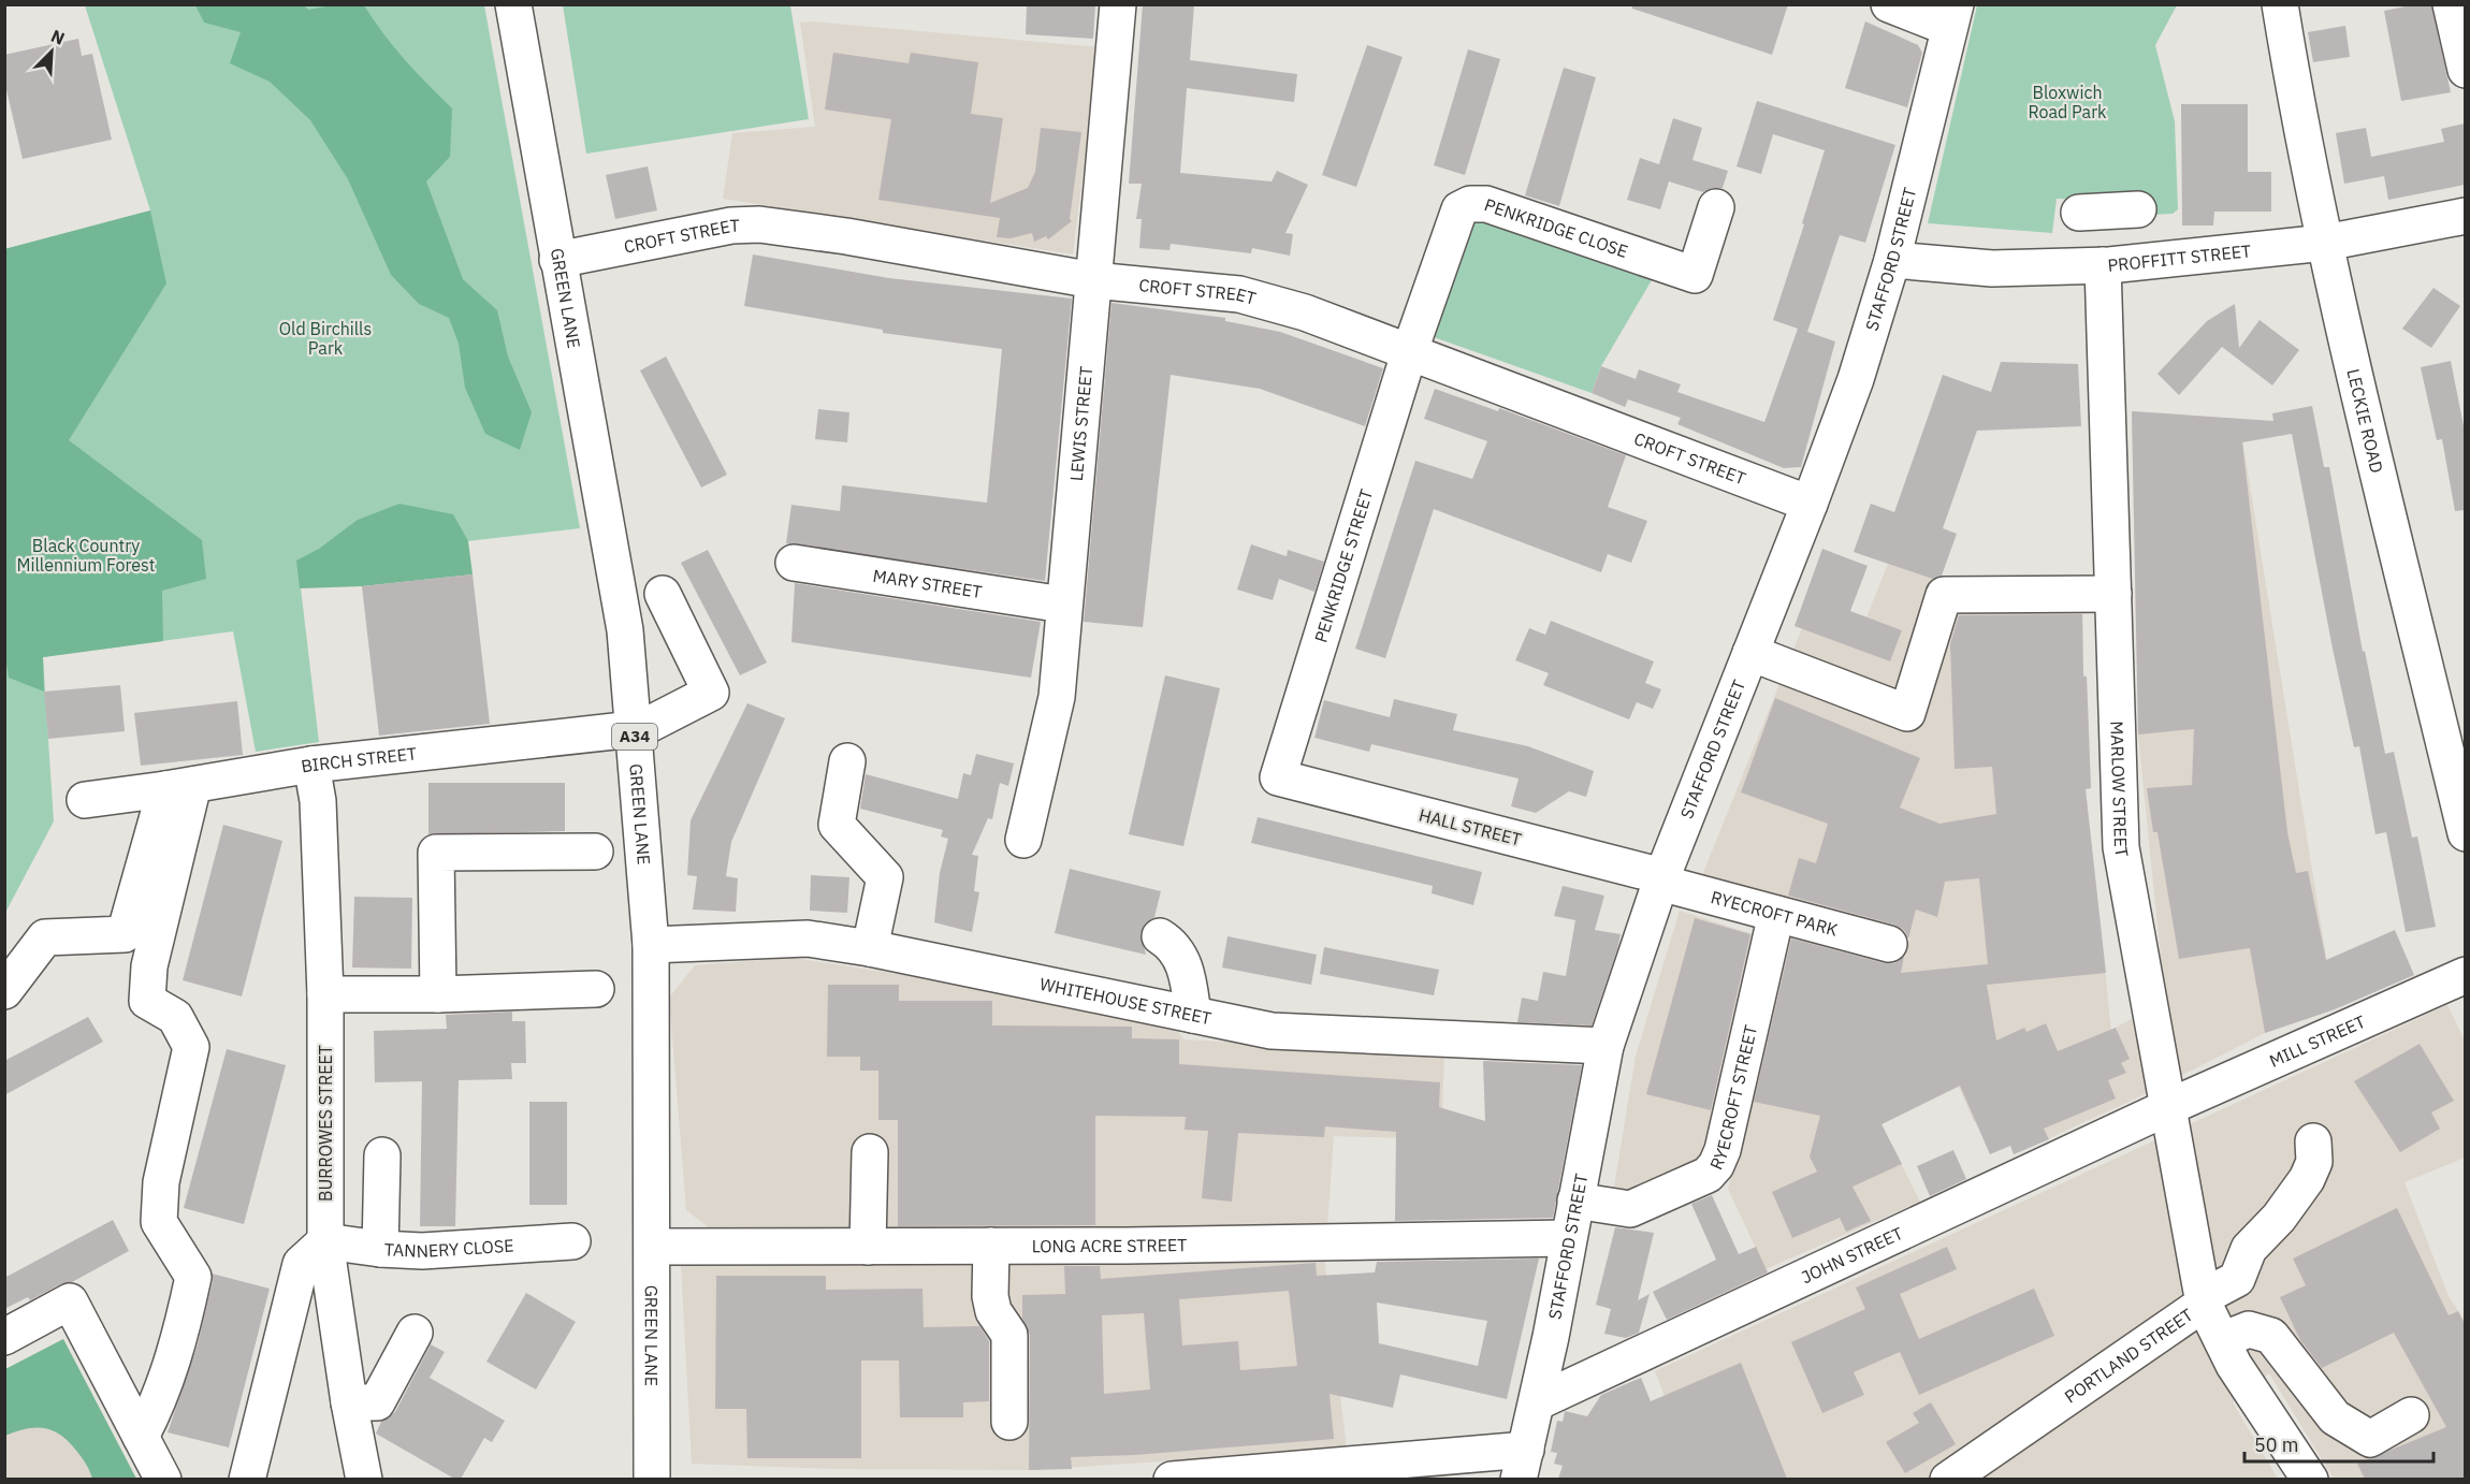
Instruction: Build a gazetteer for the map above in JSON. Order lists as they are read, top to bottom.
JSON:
{
  "streets": {
    "main road": [
      "PENKRIDGE CLOSE",
      "CROFT STREET",
      "STAFFORD STREET",
      "PROFFITT STREET",
      "GREEN LANE",
      "LECKIE ROAD",
      "LEWIS STREET",
      "PENKRIDGE STREET",
      "MARY STREET",
      "A34",
      "BIRCH STREET",
      "MARLOW STREET",
      "HALL STREET",
      "RYECROFT PARK",
      "WHITEHOUSE STREET",
      "MILL STREET",
      "RYECROFT STREET",
      "BURROWES STREET",
      "LONG ACRE STREET",
      "TANNERY CLOSE",
      "JOHN STREET",
      "PORTLAND STREET"
    ]
  },
  "crossings": [
    ["PENKRIDGE CLOSE", "CROFT STREET"],
    ["PENKRIDGE CLOSE", "PENKRIDGE STREET"],
    ["CROFT STREET", "STAFFORD STREET"],
    ["CROFT STREET", "GREEN LANE"],
    ["CROFT STREET", "LEWIS STREET"],
    ["CROFT STREET", "PENKRIDGE STREET"],
    ["STAFFORD STREET", "PROFFITT STREET"],
    ["STAFFORD STREET", "HALL STREET"],
    ["STAFFORD STREET", "RYECROFT PARK"],
    ["STAFFORD STREET", "WHITEHOUSE STREET"],
    ["STAFFORD STREET", "RYECROFT STREET"],
    ["STAFFORD STREET", "LONG ACRE STREET"],
    ["STAFFORD STREET", "JOHN STREET"],
    ["PROFFITT STREET", "LECKIE ROAD"],
    ["PROFFITT STREET", "MARLOW STREET"],
    ["GREEN LANE", "BIRCH STREET"],
    ["GREEN LANE", "WHITEHOUSE STREET"],
    ["GREEN LANE", "LONG ACRE STREET"],
    ["LEWIS STREET", "MARY STREET"],
    ["PENKRIDGE STREET", "HALL STREET"],
    ["BIRCH STREET", "BURROWES STREET"],
    ["MARLOW STREET", "MILL STREET"],
    ["MARLOW STREET", "JOHN STREET"],
    ["MARLOW STREET", "PORTLAND STREET"],
    ["HALL STREET", "RYECROFT PARK"],
    ["RYECROFT PARK", "RYECROFT STREET"],
    ["MILL STREET", "JOHN STREET"],
    ["BURROWES STREET", "TANNERY CLOSE"]
  ],
  "parks": ["Bloxwich Road Park", "Old Birchills Park", "Black Country Millennium Forest"],
  "scale_bar": "50 m",
  "north": "top right"
}
